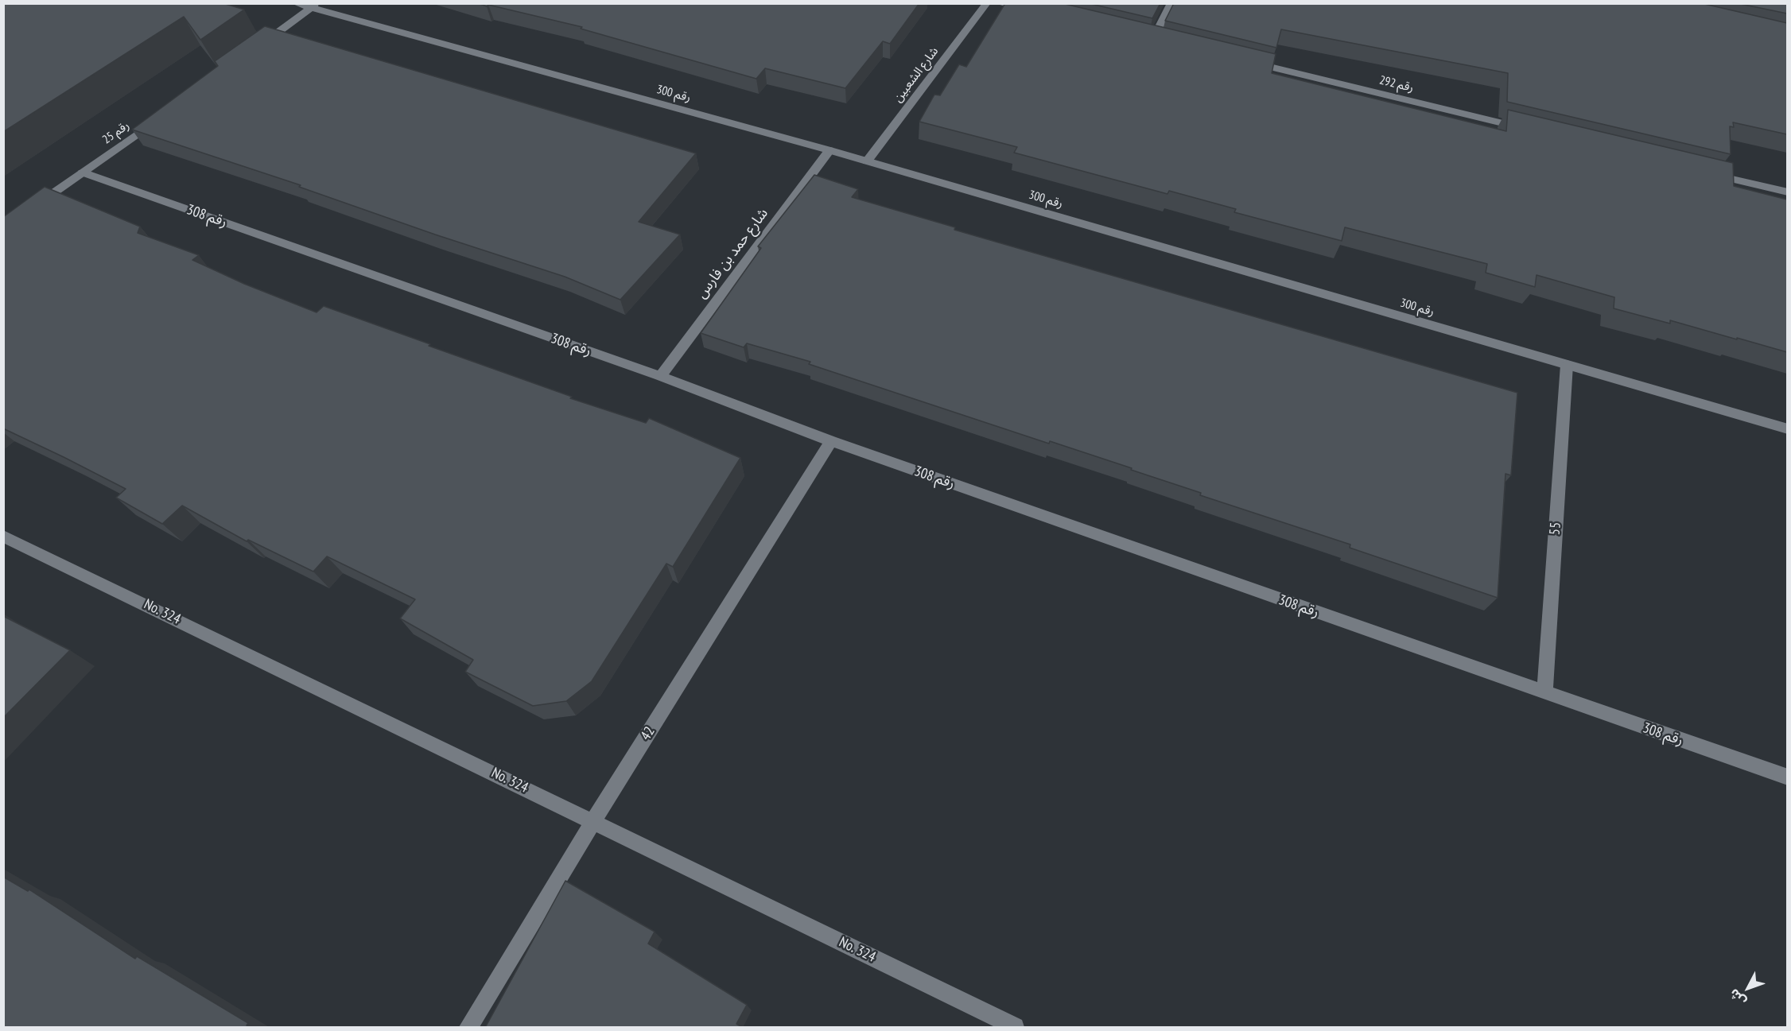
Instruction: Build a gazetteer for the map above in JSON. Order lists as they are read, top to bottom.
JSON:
{
  "streets": {
    "street": [
      "شارع الشعبين",
      "رقم 292",
      "رقم 300",
      "رقم 25",
      "رقم 308",
      "شارع حمد بن فارس",
      "55",
      "No. 324",
      "42"
    ]
  },
  "crossings": [
    ["شارع الشعبين", "رقم 300"],
    ["رقم 300", "شارع حمد بن فارس"],
    ["رقم 300", "55"],
    ["رقم 25", "رقم 308"],
    ["رقم 308", "شارع حمد بن فارس"],
    ["رقم 308", "55"],
    ["رقم 308", "42"],
    ["No. 324", "42"]
  ],
  "north": "bottom left"
}
